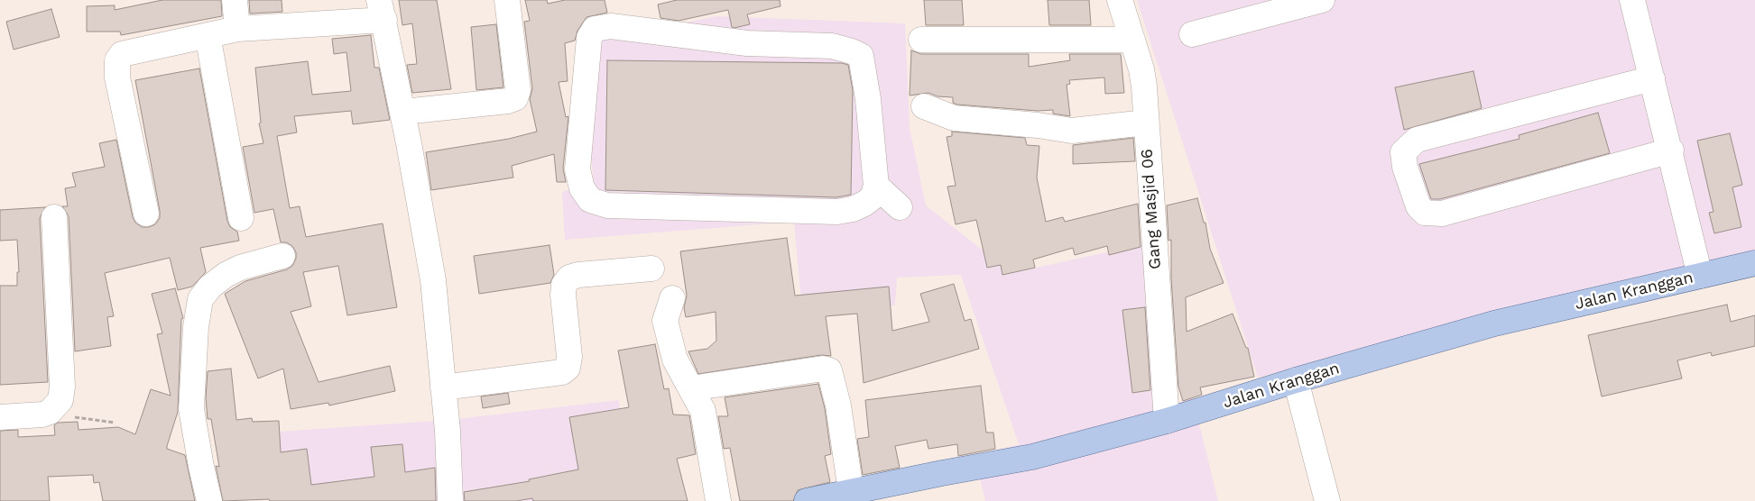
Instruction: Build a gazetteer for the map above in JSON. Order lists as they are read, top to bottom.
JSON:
{
  "streets": {
    "main road": ["Jalan Kranggan"],
    "street": ["Gang Masjid 06"]
  },
  "crossings": [
    ["Gang Masjid 06", "Jalan Kranggan"]
  ]
}
